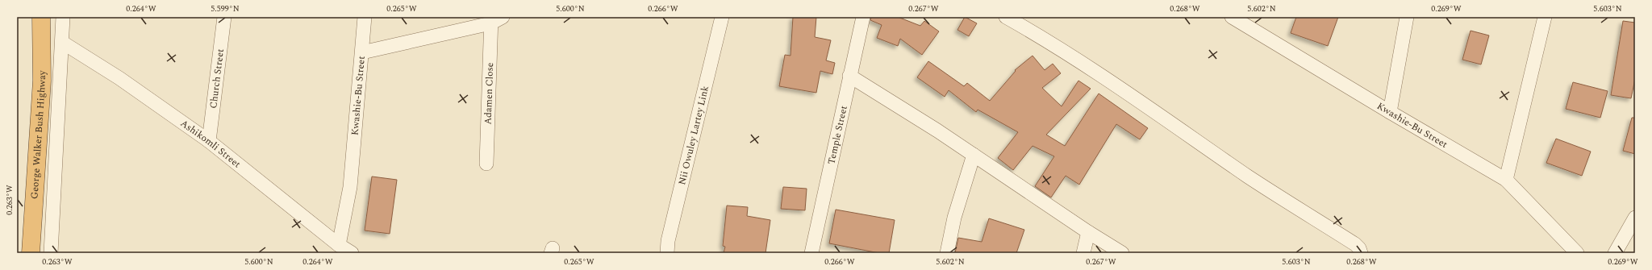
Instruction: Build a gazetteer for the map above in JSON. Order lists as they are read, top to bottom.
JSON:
{
  "streets": {
    "highway": ["George Walker Bush Highway"],
    "street": [
      "Church Street",
      "Adamen Close",
      "Kwashie-Bu Street",
      "Nii Owuley Lartey Link",
      "Temple Street",
      "Ashikomli Street"
    ]
  },
  "crossings": [
    ["Church Street", "Ashikomli Street"],
    ["Adamen Close", "Kwashie-Bu Street"],
    ["Kwashie-Bu Street", "Ashikomli Street"]
  ],
  "coordinates": [
    "0.264°W",
    "5.599°N",
    "0.265°W",
    "5.600°N",
    "0.266°W",
    "0.267°W",
    "0.268°W",
    "5.602°N",
    "0.269°W",
    "5.603°N",
    "0.263°W"
  ]
}
